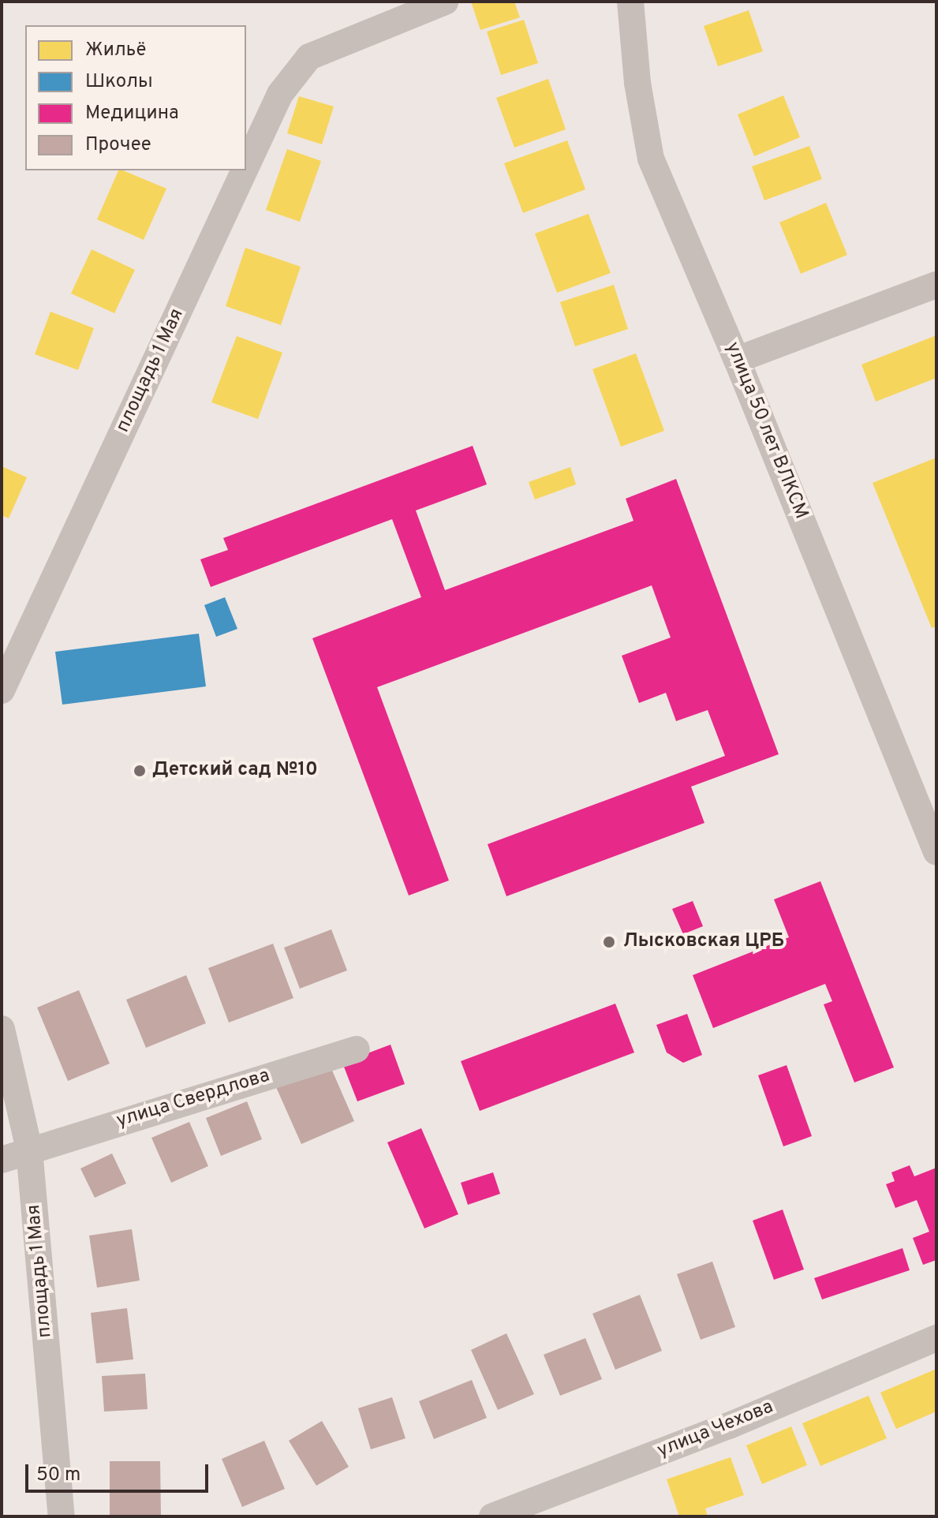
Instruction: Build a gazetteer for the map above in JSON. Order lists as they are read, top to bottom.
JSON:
{
  "streets": {
    "street": [
      "площадь 1 Мая",
      "улица 50 лет ВЛКСМ",
      "улица Свердлова",
      "улица Чехова"
    ]
  },
  "crossings": [
    ["площадь 1 Мая", "улица Свердлова"]
  ],
  "places": ["Детский сад №10", "Лысковская ЦРБ"],
  "legend": [
    "Жильё",
    "Школы",
    "Медицина",
    "Прочее"
  ],
  "scale_bar": "50 m"
}
